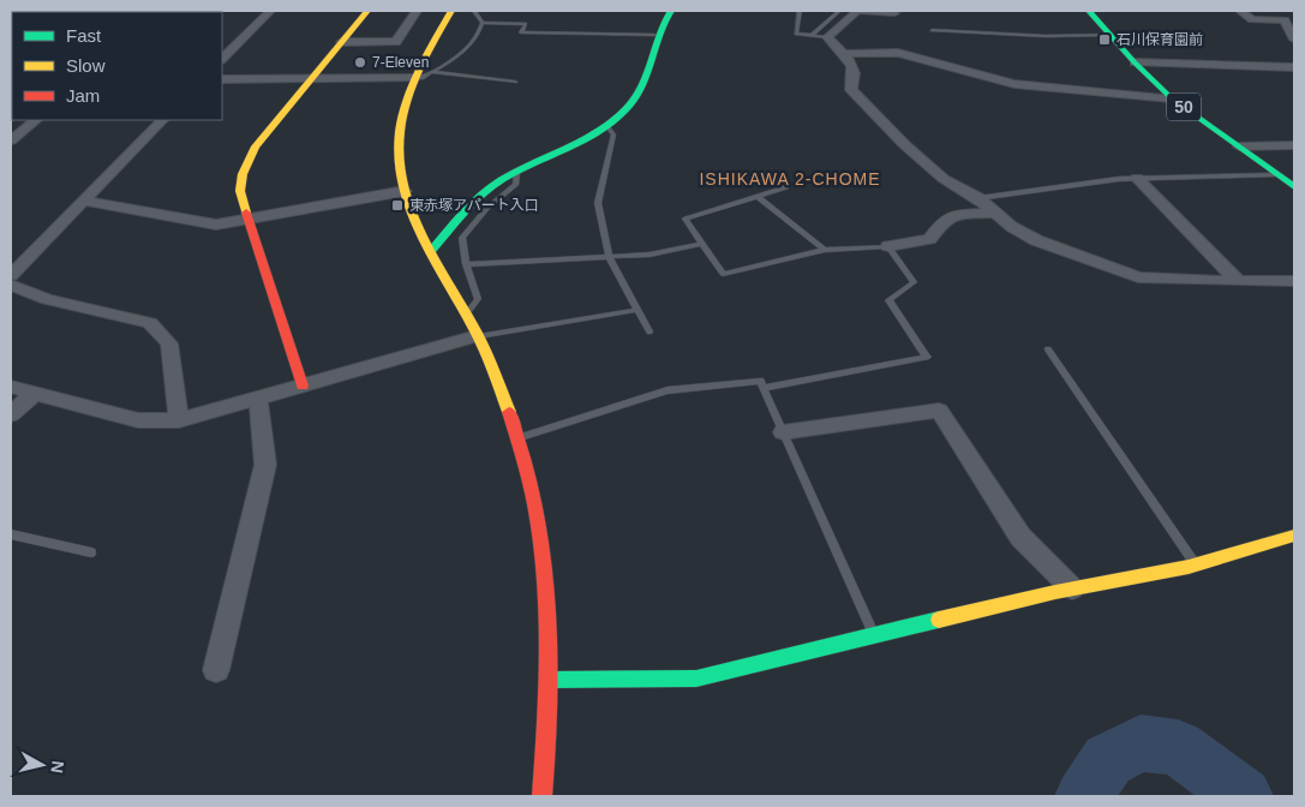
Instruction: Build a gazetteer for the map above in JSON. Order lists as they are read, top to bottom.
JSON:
{
  "streets": {
    "main road": ["50"]
  },
  "districts": ["ISHIKAWA 2-CHOME"],
  "places": {
    "transit": ["石川保育園前", "東赤塚アパート入口"],
    "other": ["7-Eleven"]
  },
  "legend": ["Fast", "Slow", "Jam"],
  "north": "right"
}
